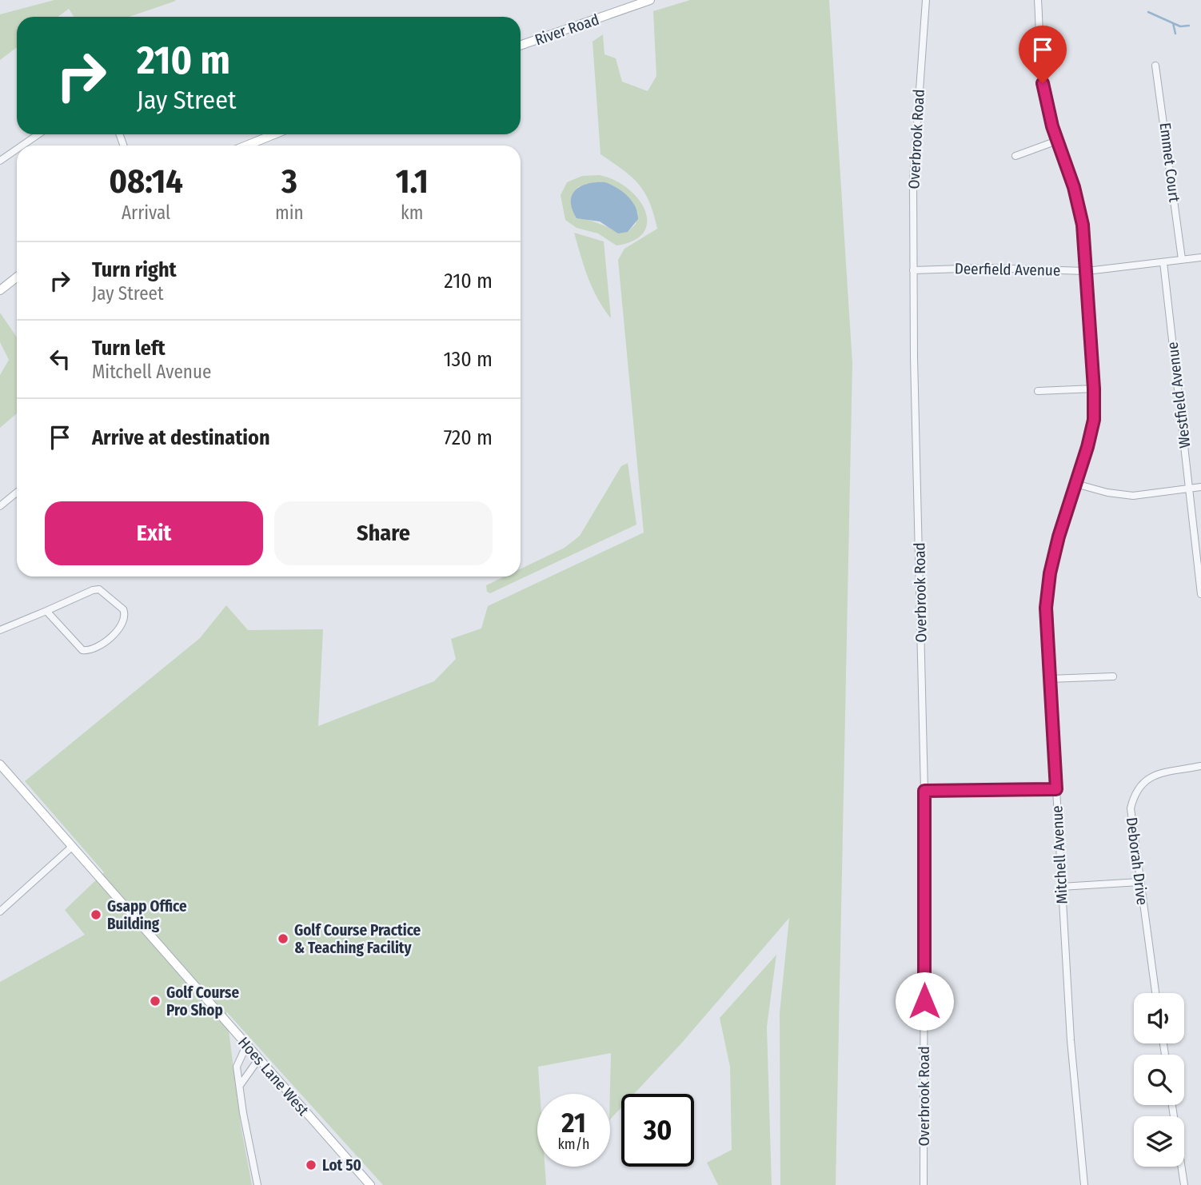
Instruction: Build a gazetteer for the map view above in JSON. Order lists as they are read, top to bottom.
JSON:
{
  "streets": {
    "street": [
      "River Road",
      "Overbrook Road",
      "Emmet Court",
      "Deerfield Avenue",
      "Westfield Avenue",
      "Mitchell Avenue",
      "Deborah Drive",
      "Hoes Lane West"
    ]
  },
  "crossings": [
    ["Overbrook Road", "Deerfield Avenue"],
    ["Emmet Court", "Deerfield Avenue"],
    ["Deerfield Avenue", "Westfield Avenue"],
    ["Deerfield Avenue", "Mitchell Avenue"]
  ],
  "places": [
    "Gsapp Office Building",
    "Golf Course Practice & Teaching Facility",
    "Golf Course Pro Shop",
    "Lot 50"
  ],
  "page": {
    "turn": ["210 m", "Jay Street"],
    "eta": [
      "08:14",
      "Arrival",
      "3",
      "min",
      "1.1",
      "km"
    ],
    "list": [
      {
        "name": "Turn right",
        "note": "Jay Street",
        "value": "210 m"
      },
      {
        "name": "Turn left",
        "note": "Mitchell Avenue",
        "value": "130 m"
      },
      {
        "name": "Arrive at destination",
        "value": "720 m"
      }
    ],
    "buttons": ["Exit", "Share"],
    "speed": "21 km/h",
    "limit": "30"
  }
}
